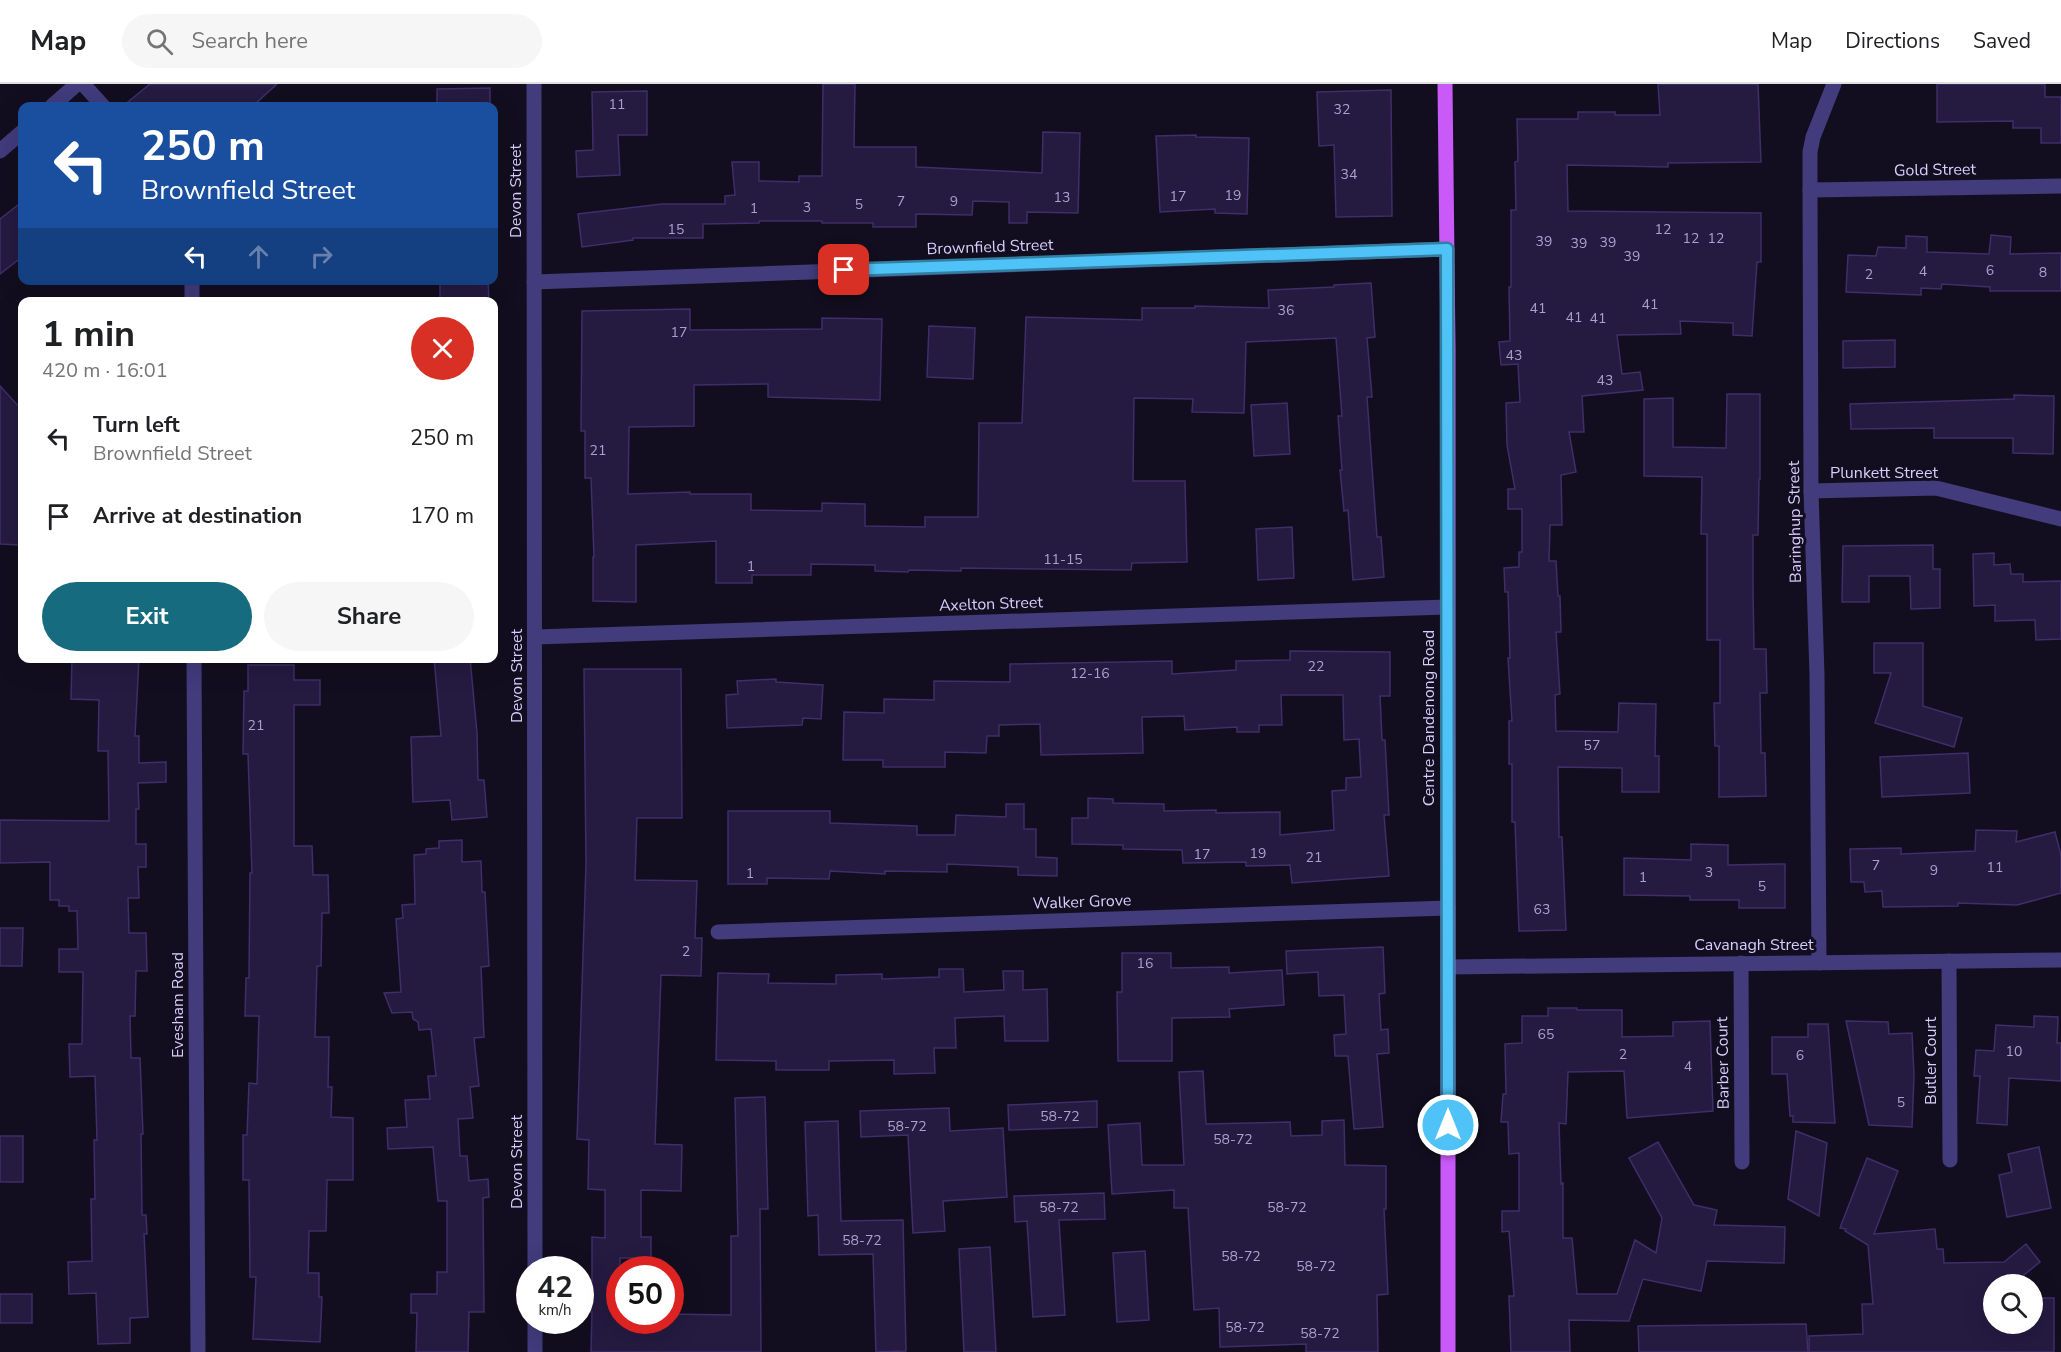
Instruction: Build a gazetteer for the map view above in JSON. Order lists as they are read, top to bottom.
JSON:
{
  "streets": {
    "main road": ["Centre Dandenong Road"],
    "street": [
      "Gold Street",
      "Devon Street",
      "Brownfield Street",
      "Plunkett Street",
      "Baringhup Street",
      "Axelton Street",
      "Walker Grove",
      "Cavanagh Street",
      "Evesham Road",
      "Butler Court",
      "Barber Court"
    ]
  },
  "crossings": [
    ["Gold Street", "Baringhup Street"],
    ["Devon Street", "Brownfield Street"],
    ["Devon Street", "Axelton Street"],
    ["Brownfield Street", "Centre Dandenong Road"],
    ["Plunkett Street", "Baringhup Street"],
    ["Baringhup Street", "Cavanagh Street"],
    ["Axelton Street", "Centre Dandenong Road"],
    ["Centre Dandenong Road", "Walker Grove"],
    ["Centre Dandenong Road", "Cavanagh Street"],
    ["Cavanagh Street", "Butler Court"],
    ["Cavanagh Street", "Barber Court"]
  ],
  "house_numbers": [
    "11",
    "32",
    "34",
    "19",
    "17",
    "13",
    "7",
    "9",
    "5",
    "3",
    "1",
    "15",
    "12",
    "12",
    "12",
    "39",
    "39",
    "39",
    "39",
    "6",
    "4",
    "8",
    "2",
    "41",
    "41",
    "36",
    "41",
    "41",
    "17",
    "43",
    "43",
    "21",
    "11-15",
    "1",
    "22",
    "12-16",
    "21",
    "57",
    "19",
    "17",
    "21",
    "7",
    "11",
    "9",
    "3",
    "1",
    "1",
    "5",
    "63",
    "2",
    "16",
    "65",
    "10",
    "2",
    "6",
    "4",
    "5",
    "58-72",
    "58-72",
    "58-72",
    "58-72",
    "58-72",
    "58-72",
    "58-72",
    "58-72",
    "58-72",
    "58-72"
  ],
  "page": {
    "header": "Map",
    "search": "Search here",
    "nav": ["Map", "Directions", "Saved"],
    "turn": ["250 m", "Brownfield Street"],
    "heading": ["1 min", "420 m · 16:01"],
    "list": [
      {
        "name": "Turn left",
        "note": "Brownfield Street",
        "value": "250 m"
      },
      {
        "name": "Arrive at destination",
        "value": "170 m"
      }
    ],
    "buttons": ["Exit", "Share"],
    "speed": "42 km/h",
    "limit": "50"
  }
}
